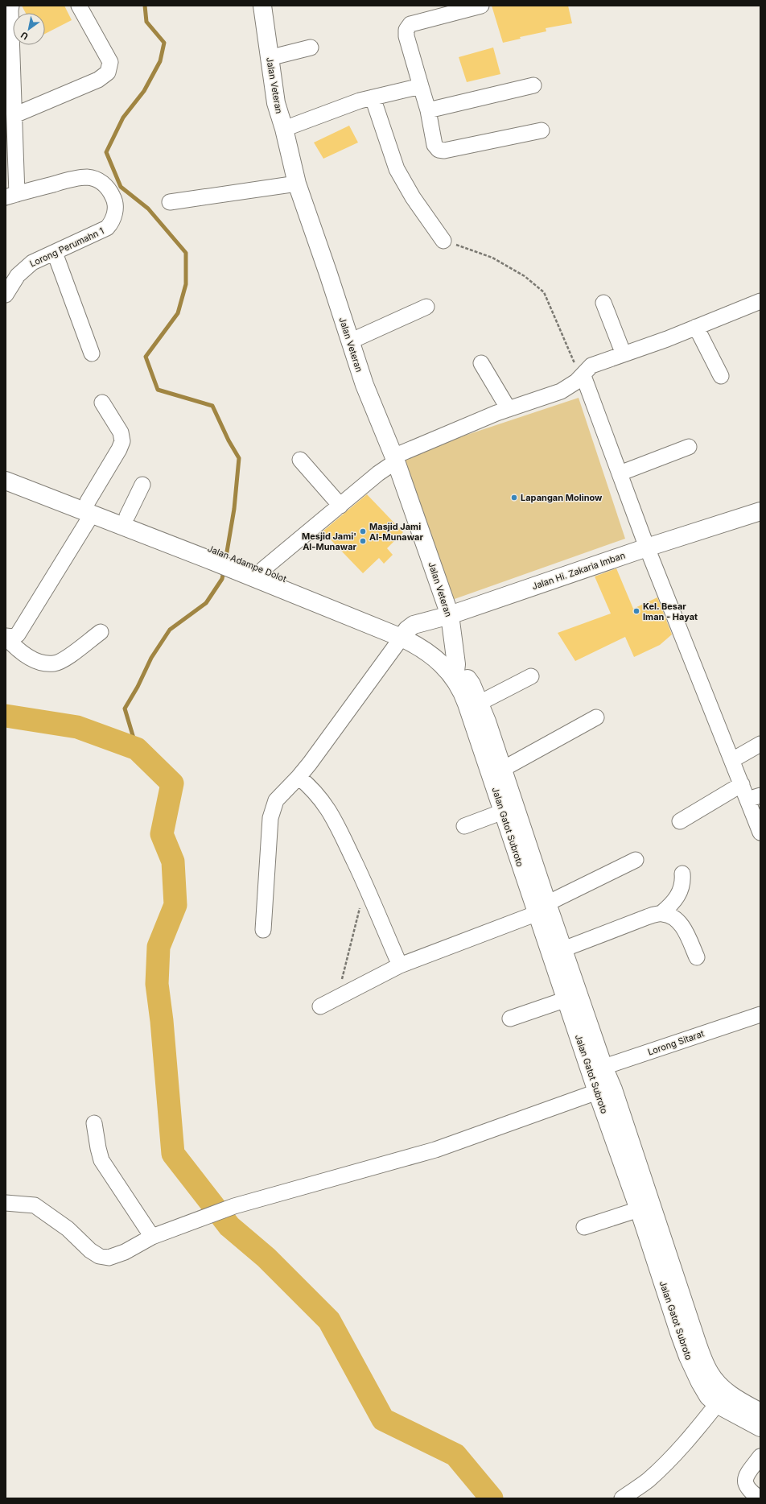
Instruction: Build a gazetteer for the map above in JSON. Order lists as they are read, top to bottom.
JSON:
{
  "streets": {
    "main road": [
      "Jalan Veteran",
      "Jalan Adampe Dolot",
      "Jalan Hi. Zakaria Imban",
      "Jalan Gatot Subroto"
    ],
    "street": ["Lorong Perumahn 1", "Lorong Sitarat"]
  },
  "crossings": [
    ["Jalan Veteran", "Jalan Adampe Dolot"],
    ["Jalan Veteran", "Jalan Hi. Zakaria Imban"],
    ["Jalan Veteran", "Jalan Gatot Subroto"],
    ["Jalan Adampe Dolot", "Jalan Hi. Zakaria Imban"],
    ["Jalan Adampe Dolot", "Jalan Gatot Subroto"],
    ["Jalan Gatot Subroto", "Lorong Sitarat"]
  ],
  "places": [
    "Lapangan Molinow",
    "Masjid Jami Al-Munawar",
    "Mesjid Jami' Al-Munawar",
    "Kel. Besar Iman - Hayat"
  ],
  "north": "bottom left"
}
